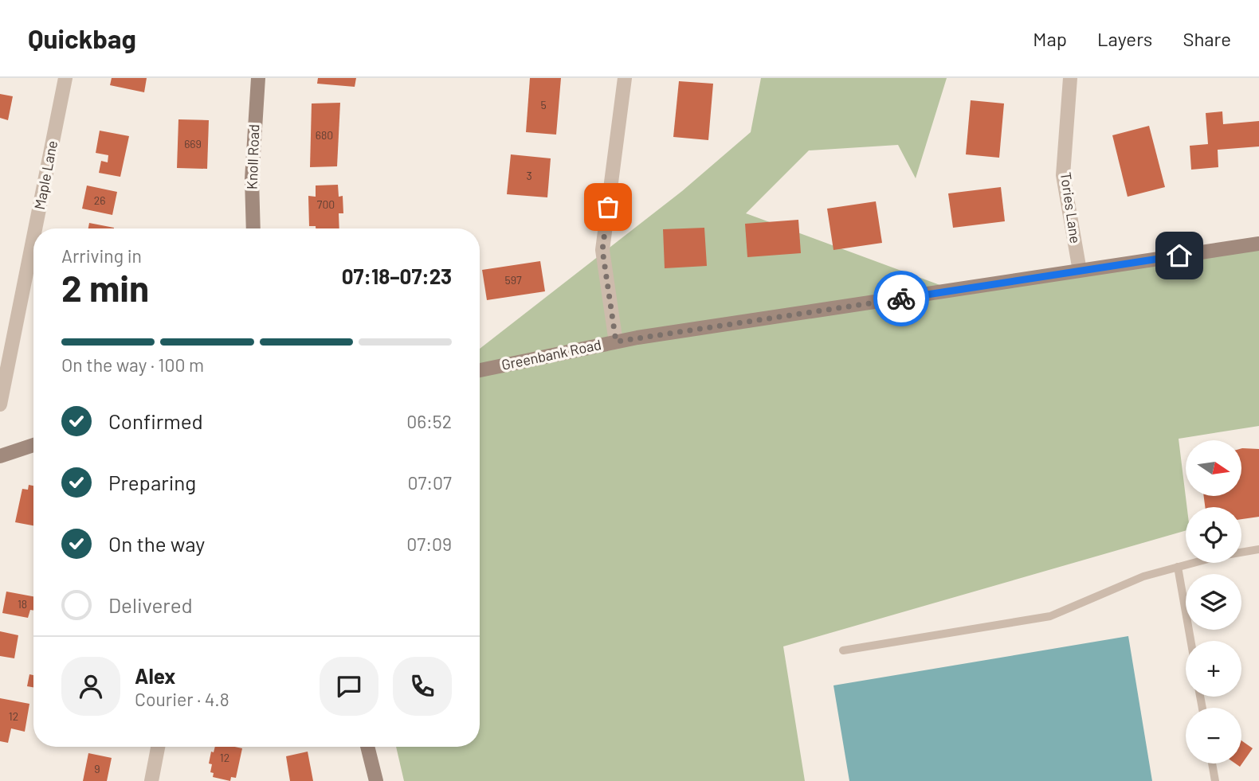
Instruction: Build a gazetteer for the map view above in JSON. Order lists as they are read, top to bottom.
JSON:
{
  "streets": {
    "street": [
      "Knoll Road",
      "Maple Lane",
      "Tories Lane",
      "Greenbank Road"
    ]
  },
  "crossings": [
    ["Tories Lane", "Greenbank Road"]
  ],
  "house_numbers": [
    "5",
    "680",
    "669",
    "3",
    "26",
    "700",
    "597",
    "18",
    "12",
    "12",
    "9"
  ],
  "north": "right",
  "page": {
    "header": "Quickbag",
    "nav": ["Map", "Layers", "Share"],
    "heading": ["2 min", "Arriving in", "07:18–07:23"],
    "panel": ["Alex", "Courier · 4.8"],
    "bar": "On the way · 100 m",
    "list": [
      ["Confirmed", "06:52"],
      ["Preparing", "07:07"],
      ["On the way", "07:09"],
      "Delivered"
    ],
    "map_buttons": ["+", "−"]
  }
}
